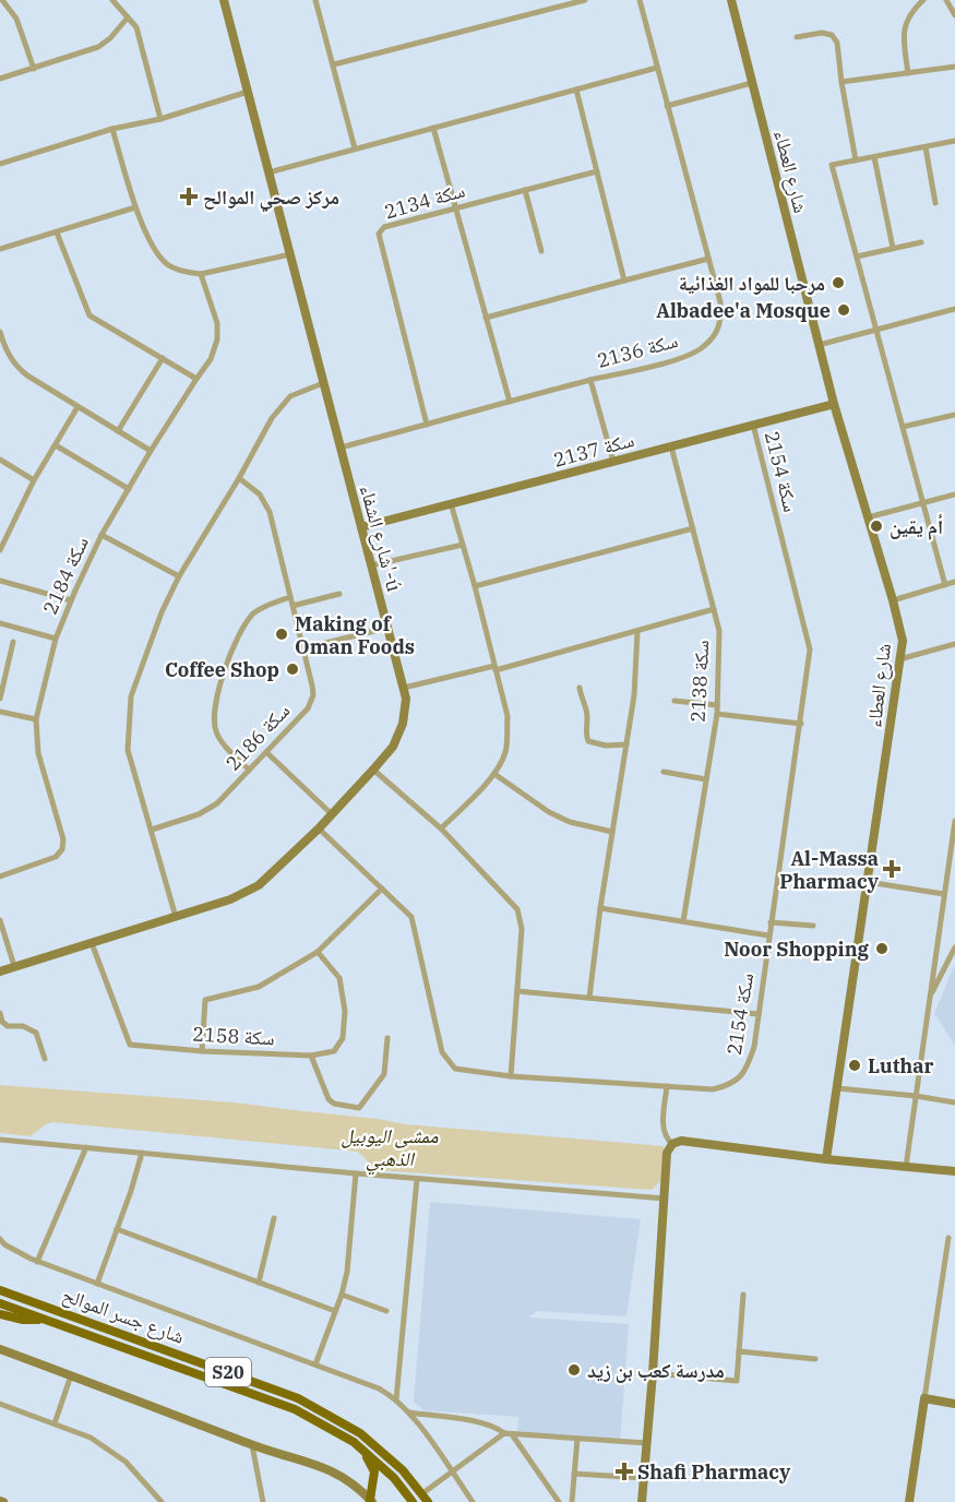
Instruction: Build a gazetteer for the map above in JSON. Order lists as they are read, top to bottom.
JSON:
{
  "streets": {
    "main road": ["شارع جسر الموالح", "S20"],
    "street": [
      "شارع العطاء",
      "سكة 2134",
      "سكة 2136",
      "سكة 2137",
      "سكة 2154",
      "شارع الشفاء'-ú",
      "سكة 2184",
      "سكة 2138",
      "سكة 2186",
      "سكة 2158"
    ]
  },
  "crossings": [
    ["شارع العطاء", "سكة 2137"],
    ["سكة 2134", "سكة 2136"],
    ["سكة 2136", "شارع الشفاء'-ú"],
    ["سكة 2137", "سكة 2154"],
    ["سكة 2137", "شارع الشفاء'-ú"],
    ["سكة 2137", "سكة 2138"],
    ["سكة 2154", "شارع الشفاء'-ú"],
    ["شارع الشفاء'-ú", "سكة 2158"]
  ],
  "parks": ["ممشى اليوبيل الذهبي"],
  "places": {
    "health": ["مركز صحي الموالح", "Al-Massa Pharmacy", "Shafi Pharmacy"],
    "other": [
      "مرحبا للمواد الغذائية",
      "Albadee'a Mosque",
      "أم يقين",
      "Making of Oman Foods",
      "Coffee Shop",
      "Noor Shopping",
      "Luthar",
      "مدرسة كعب بن زيد"
    ]
  }
}
